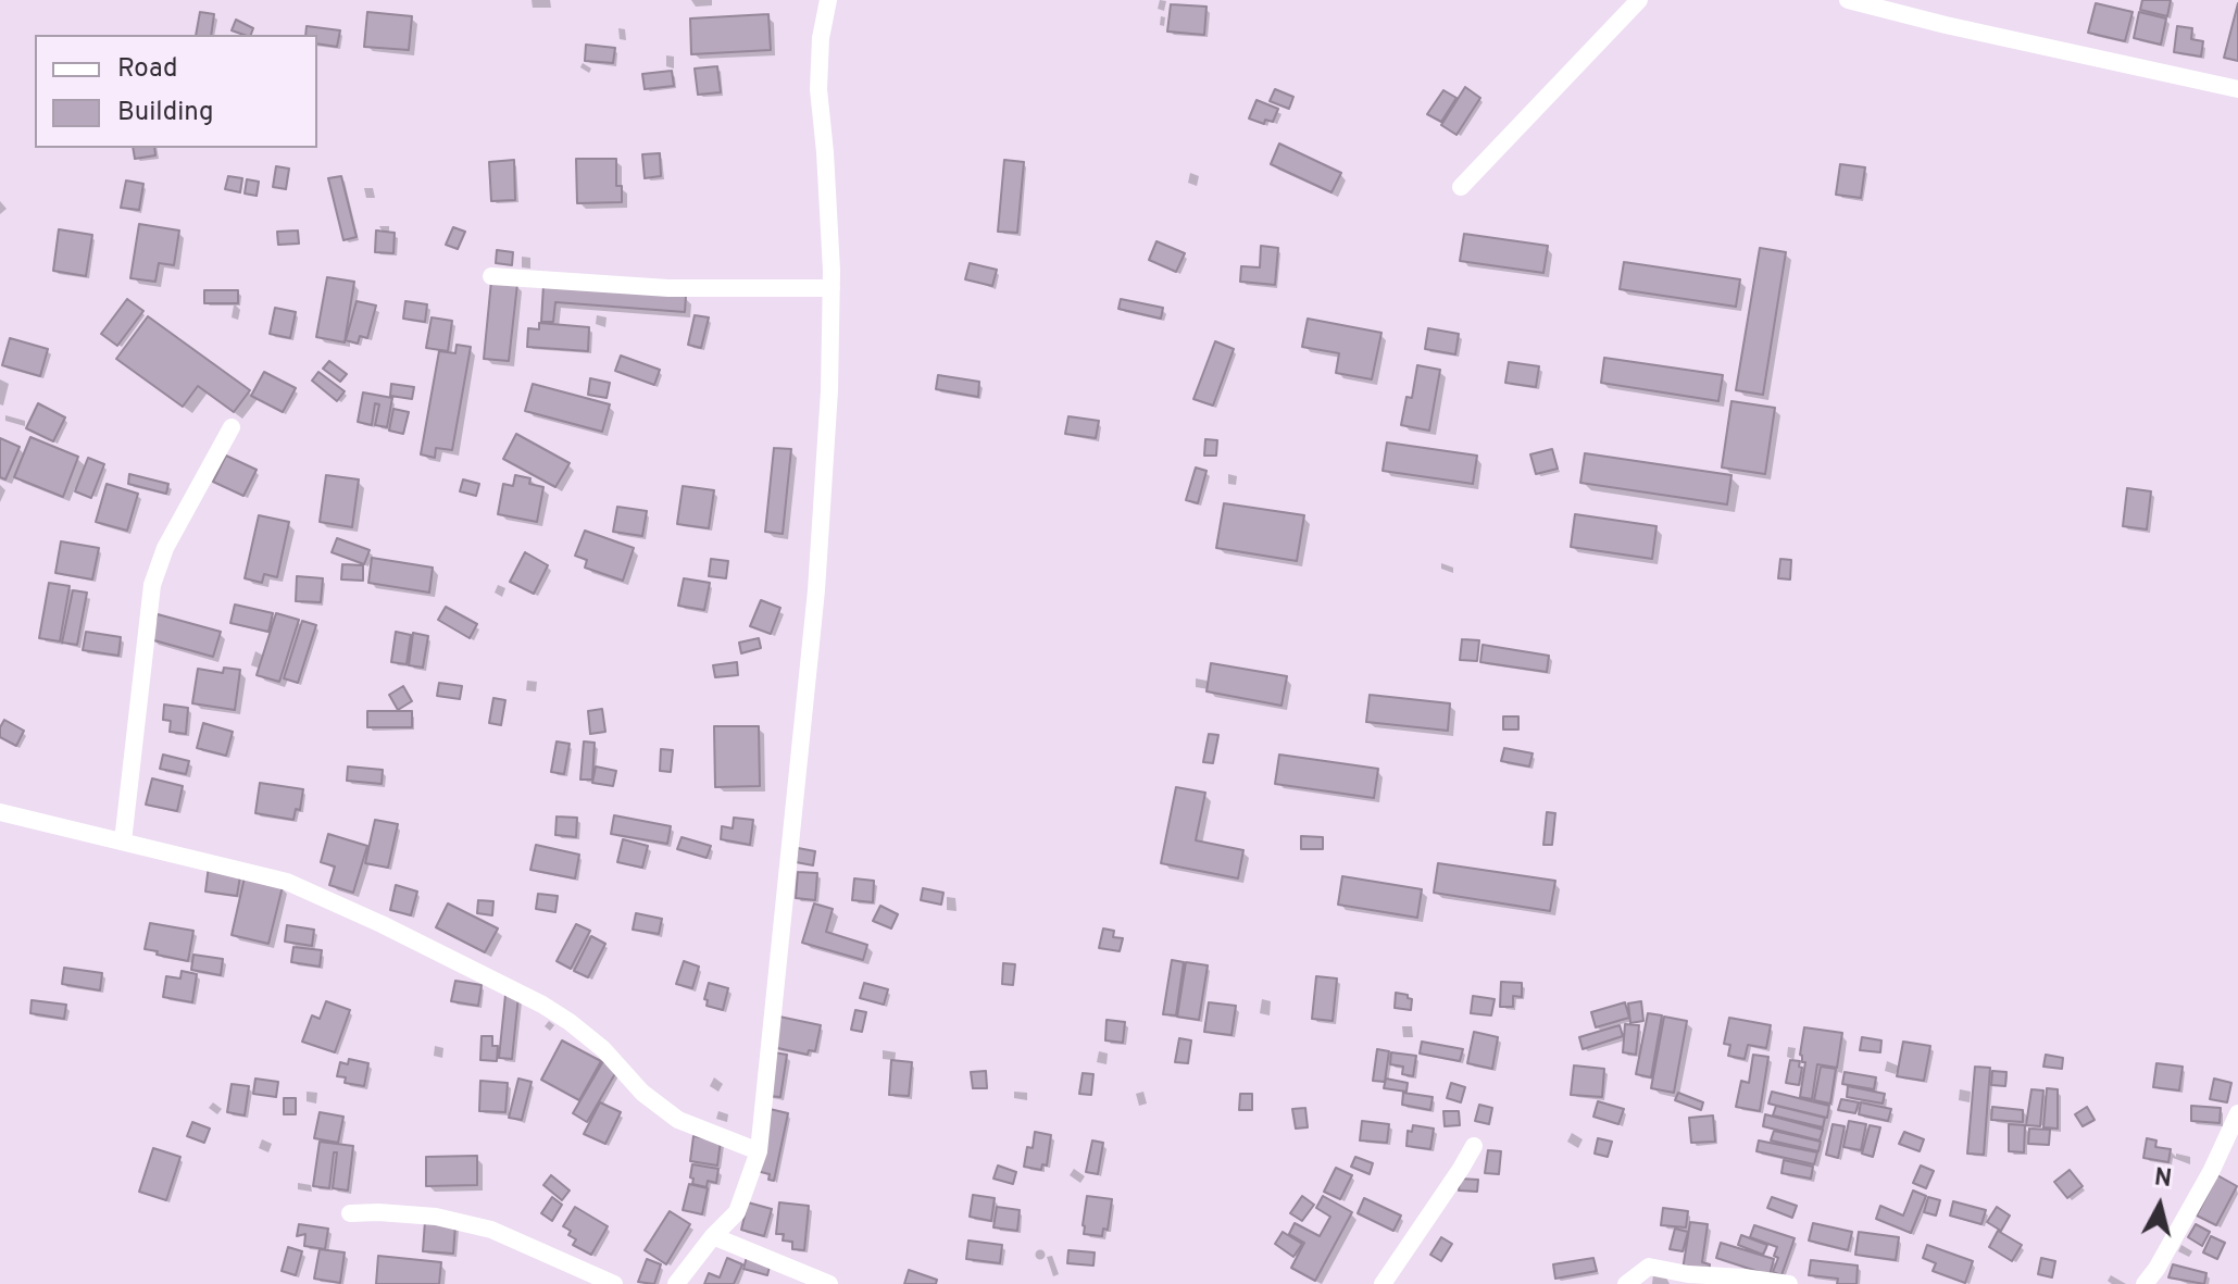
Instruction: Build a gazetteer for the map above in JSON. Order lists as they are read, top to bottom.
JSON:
{
  "legend": ["Road", "Building"],
  "north": "top"
}
